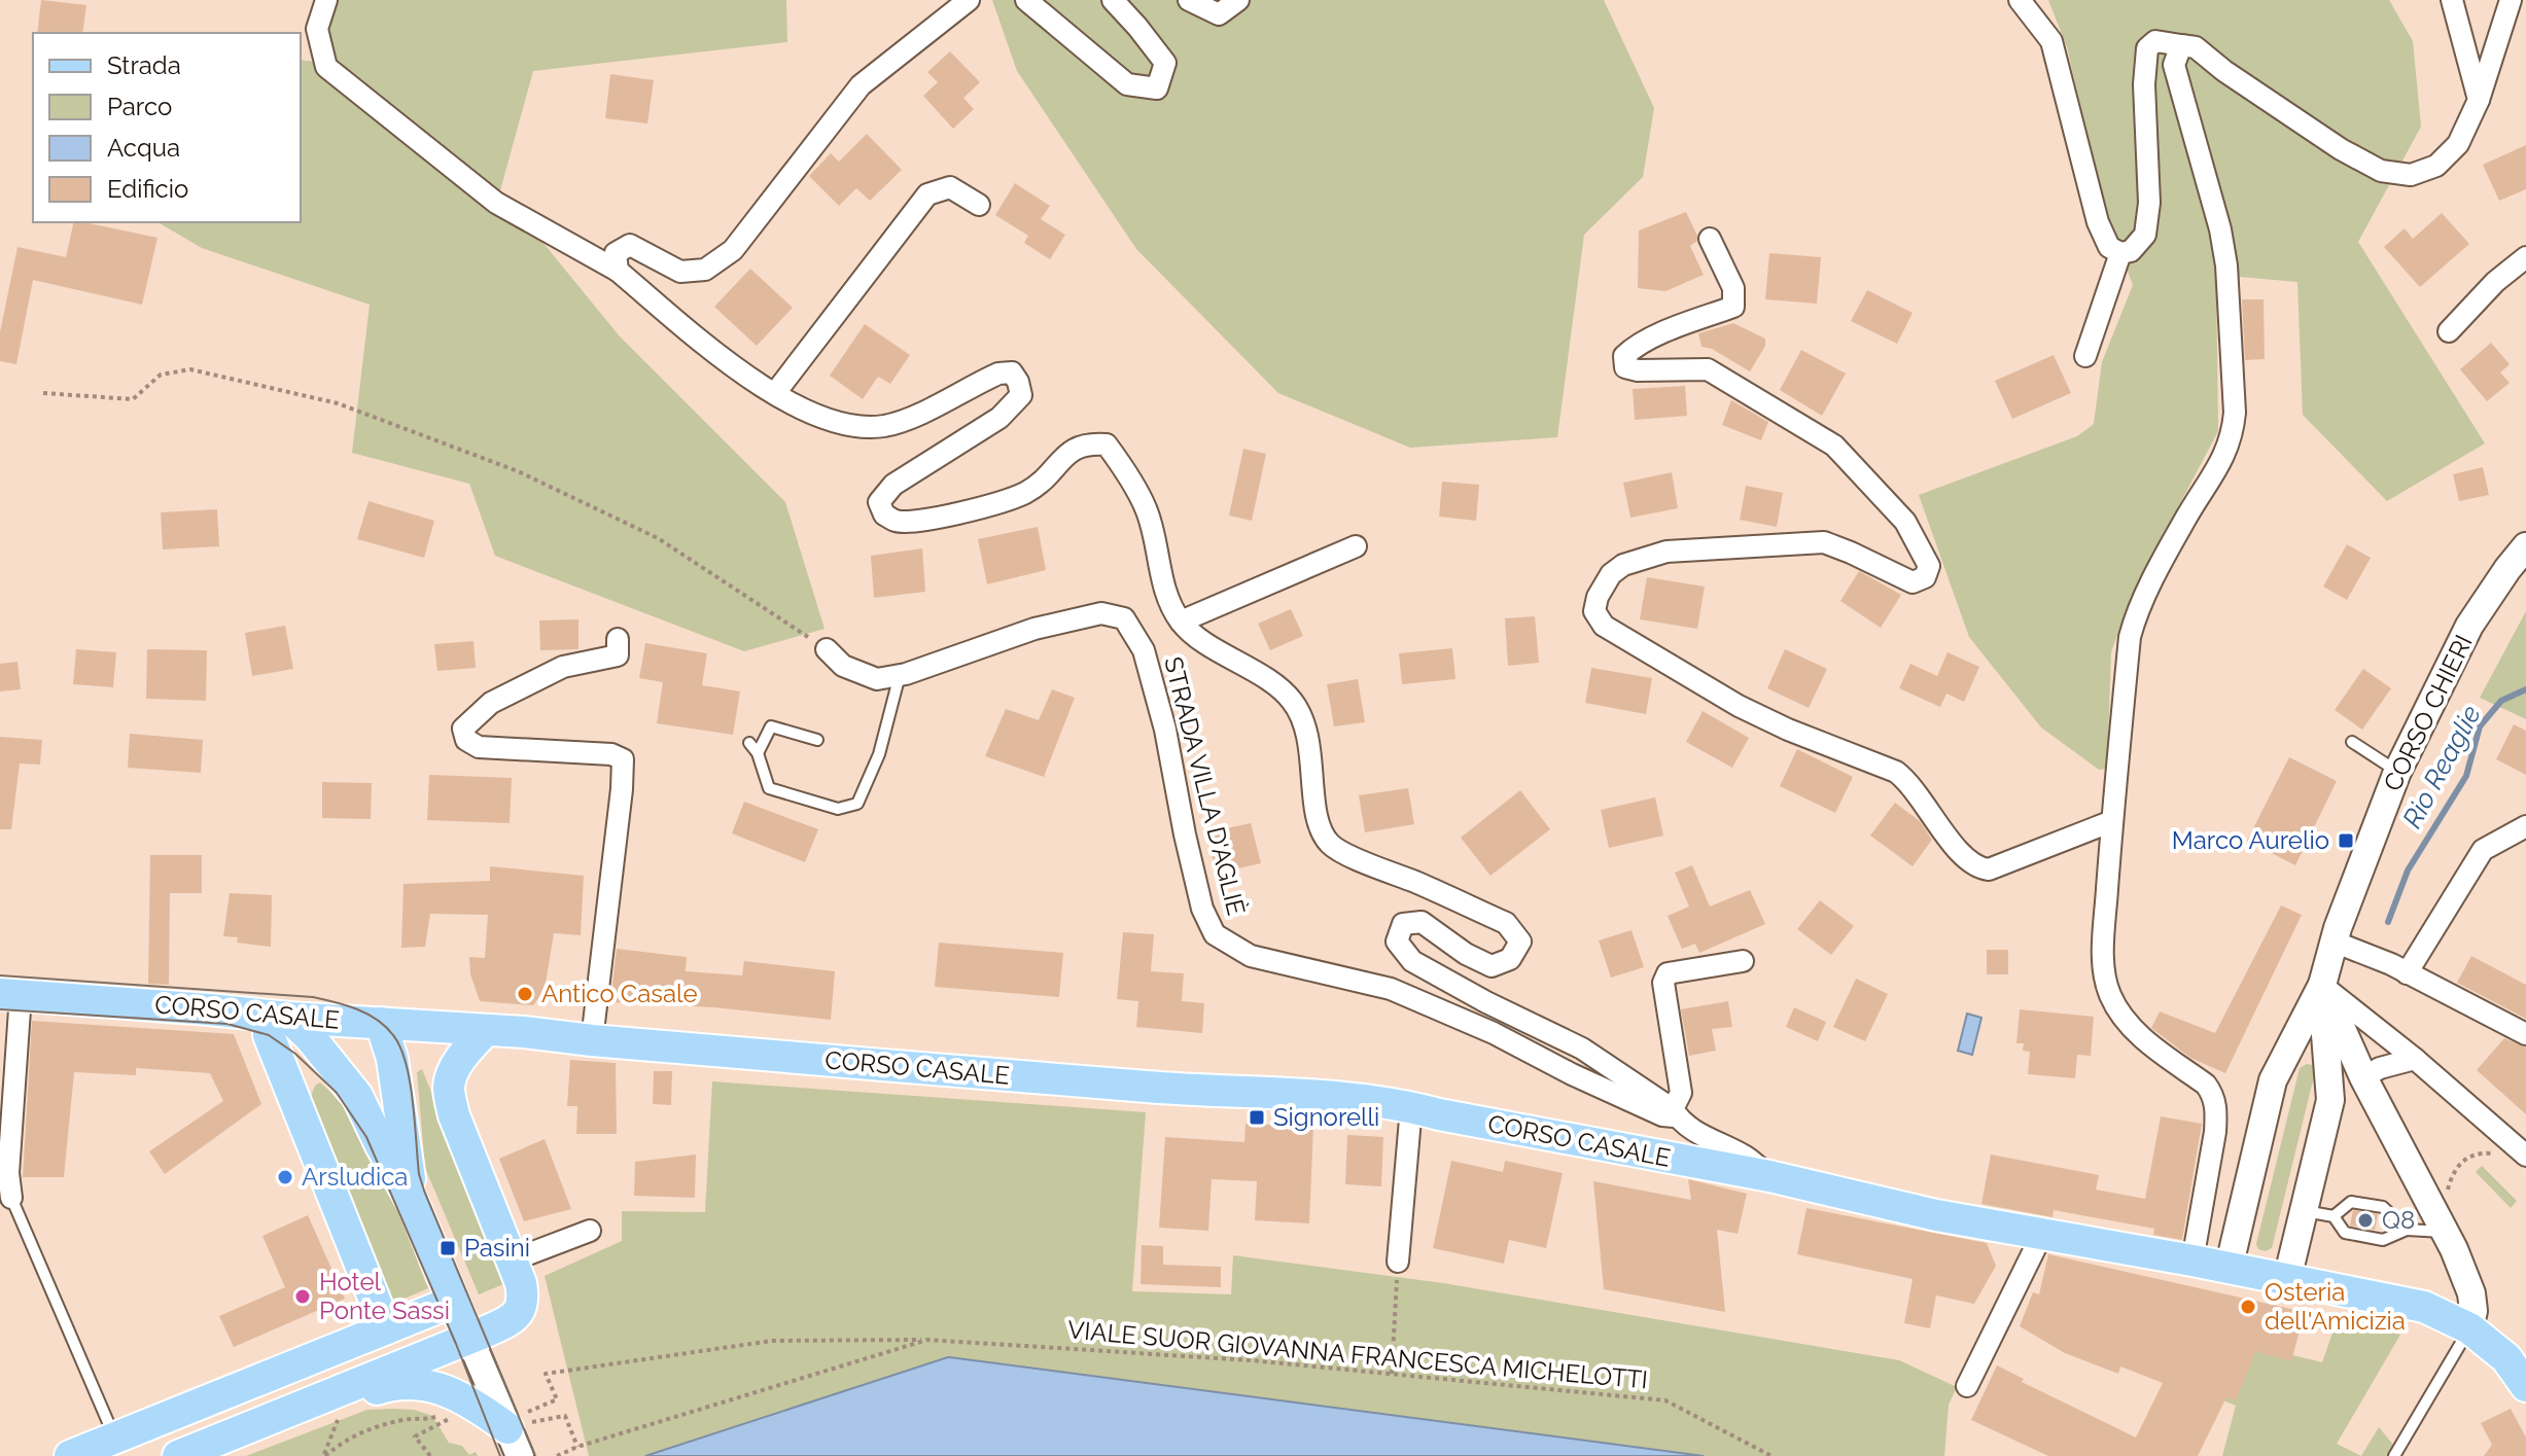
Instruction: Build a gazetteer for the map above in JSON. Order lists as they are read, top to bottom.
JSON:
{
  "streets": {
    "main road": ["CORSO CHIERI", "CORSO CASALE"],
    "street": ["STRADA VILLA D'AGLIÈ"],
    "path": ["VIALE SUOR GIOVANNA FRANCESCA MICHELOTTI"]
  },
  "water": ["Rio Reaglie"],
  "places": {
    "transit": ["Marco Aurelio", "Signorelli", "Pasini"],
    "other": [
      "Antico Casale",
      "Arsludica",
      "Q8",
      "Hotel Ponte Sassi",
      "Osteria dell'Amicizia"
    ]
  },
  "legend": [
    "Strada",
    "Parco",
    "Acqua",
    "Edificio"
  ]
}
